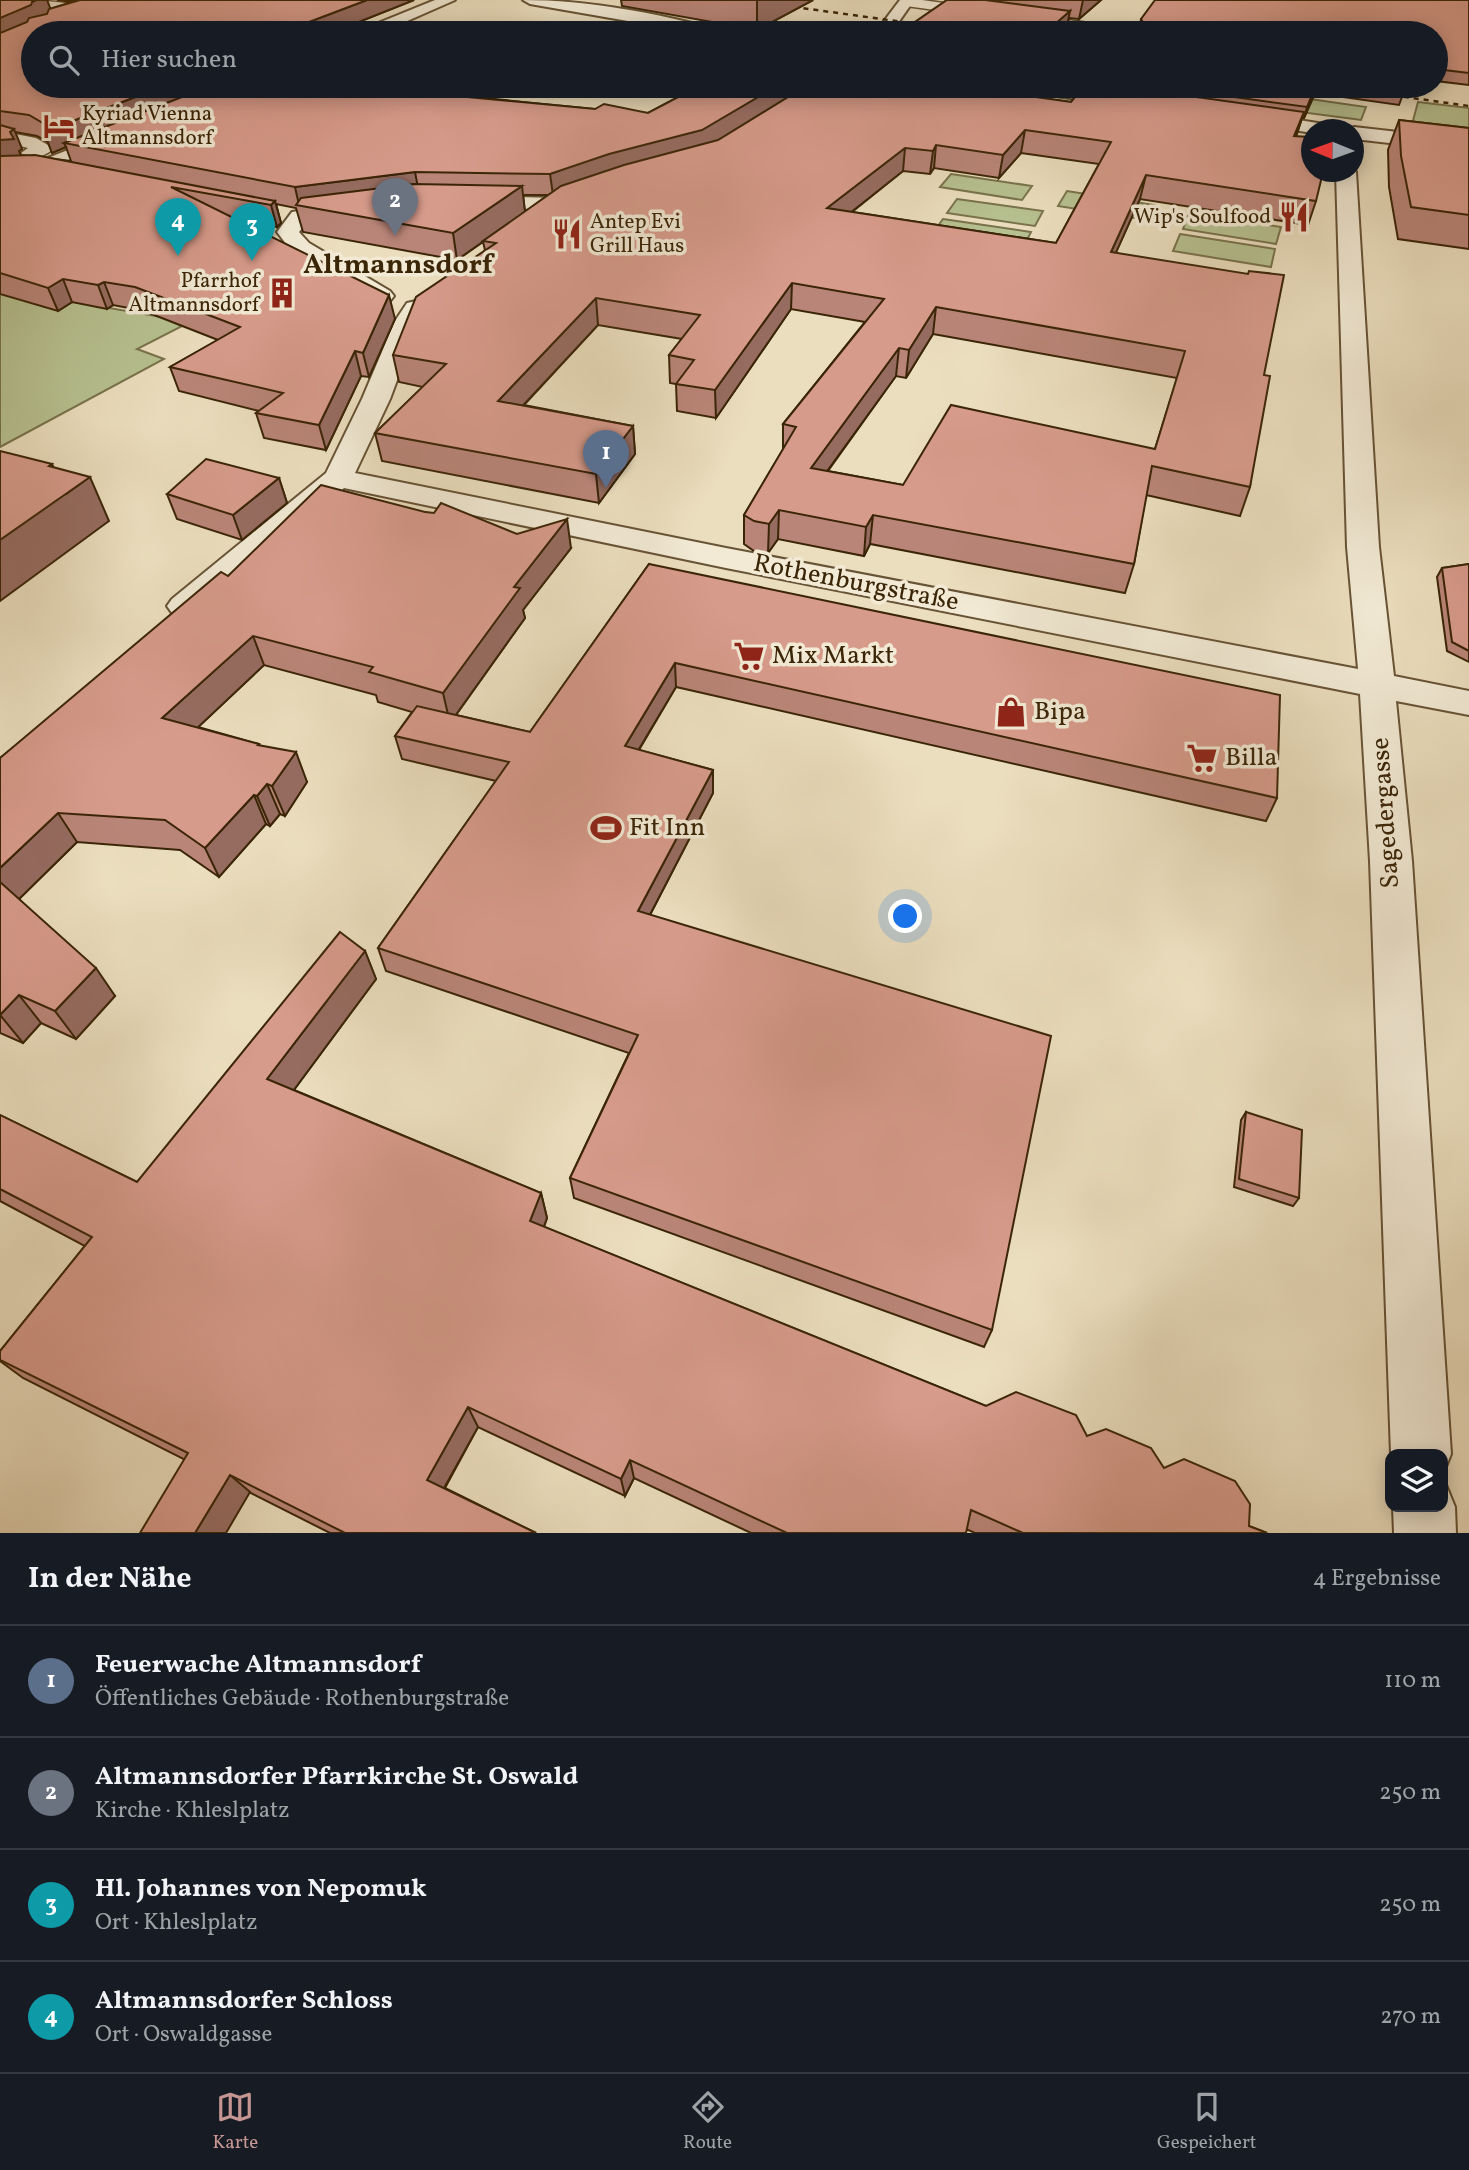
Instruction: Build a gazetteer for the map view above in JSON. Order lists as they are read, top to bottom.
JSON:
{
  "streets": {
    "street": ["Rothenburgstraße", "Sagedergasse"]
  },
  "crossings": [
    ["Rothenburgstraße", "Sagedergasse"]
  ],
  "districts": ["Altmannsdorf"],
  "places": {
    "hotel": ["Kyriad Vienna Altmannsdorf"],
    "restaurant": ["Wip's Soulfood", "Antep Evi Grill Haus"],
    "building": ["Pfarrhof Altmannsdorf"],
    "supermarket": ["Mix Markt", "Billa"],
    "shop": ["Bipa"],
    "sports": ["Fit Inn"]
  },
  "north": "left",
  "page": {
    "search": "Hier suchen",
    "pins": [
      "2",
      "4",
      "3",
      "1"
    ],
    "heading": ["In der Nähe", "4 Ergebnisse"],
    "list": [
      {
        "mark": "1",
        "name": "Feuerwache Altmannsdorf",
        "note": "Öffentliches Gebäude · Rothenburgstraße",
        "value": "110 m"
      },
      {
        "mark": "2",
        "name": "Altmannsdorfer Pfarrkirche St. Oswald",
        "note": "Kirche · Khleslplatz",
        "value": "250 m"
      },
      {
        "mark": "3",
        "name": "Hl. Johannes von Nepomuk",
        "note": "Ort · Khleslplatz",
        "value": "250 m"
      },
      {
        "mark": "4",
        "name": "Altmannsdorfer Schloss",
        "note": "Ort · Oswaldgasse",
        "value": "270 m"
      }
    ],
    "nav": ["Karte", "Route", "Gespeichert"]
  }
}
